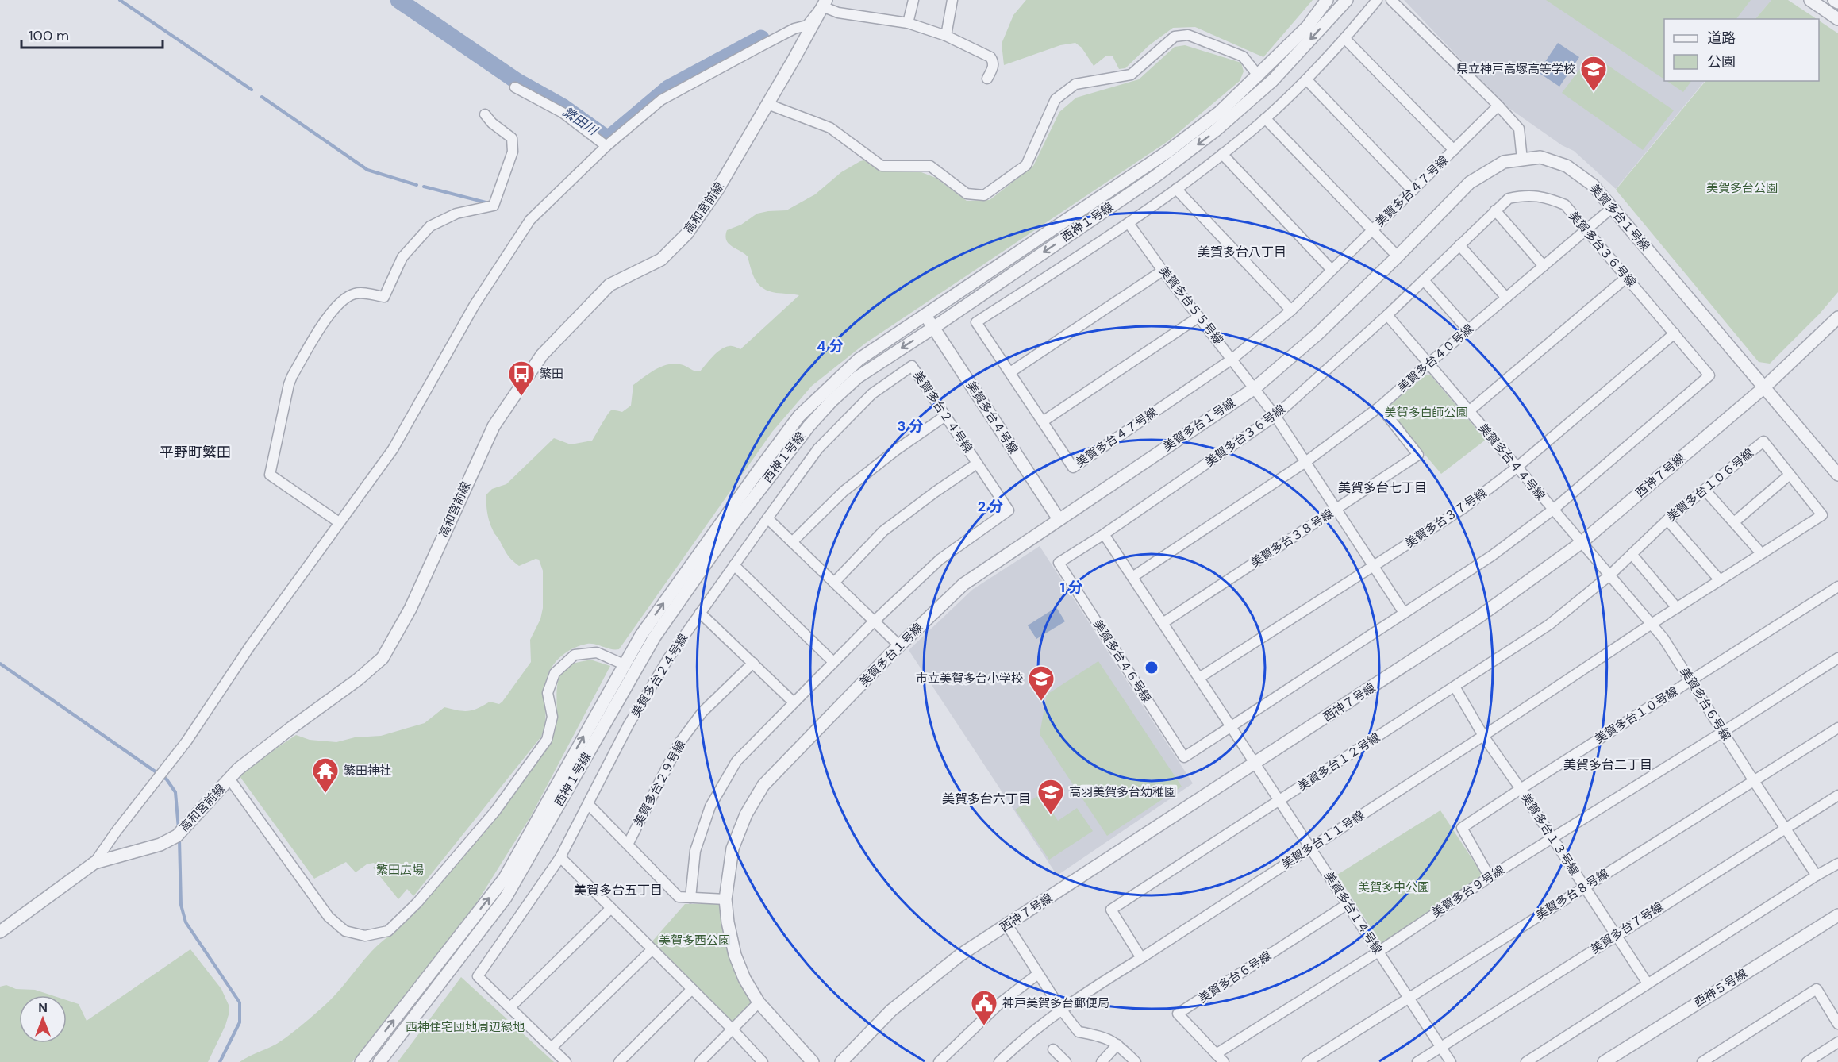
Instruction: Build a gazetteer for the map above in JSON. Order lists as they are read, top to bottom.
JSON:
{
  "streets": {
    "street": [
      "美賀多台４７号線",
      "高和宮前線",
      "美賀多台１号線",
      "西神１号線",
      "美賀多台３６号線",
      "美賀多台５５号線",
      "美賀多台４０号線",
      "美賀多台２４号線",
      "美賀多台４号線",
      "美賀多台４４号線",
      "西神７号線",
      "美賀多台１０６号線",
      "美賀多台３７号線",
      "美賀多台３８号線",
      "美賀多台４６号線",
      "美賀多台６号線",
      "美賀多台１０号線",
      "美賀多台１２号線",
      "美賀多台２９号線",
      "美賀多台１３号線",
      "美賀多台１１号線",
      "美賀多台９号線",
      "美賀多台８号線",
      "美賀多台１４号線",
      "美賀多台７号線",
      "西神５号線"
    ]
  },
  "crossings": [
    ["美賀多台４７号線", "美賀多台５５号線"],
    ["美賀多台１号線", "美賀多台５５号線"],
    ["美賀多台１号線", "美賀多台４０号線"],
    ["美賀多台１号線", "美賀多台４号線"],
    ["美賀多台１号線", "西神７号線"],
    ["西神１号線", "美賀多台４号線"],
    ["美賀多台３６号線", "美賀多台５５号線"],
    ["美賀多台３６号線", "美賀多台４０号線"],
    ["美賀多台３６号線", "美賀多台４４号線"],
    ["美賀多台３６号線", "美賀多台３７号線"],
    ["美賀多台３６号線", "美賀多台４６号線"],
    ["美賀多台５５号線", "美賀多台４０号線"],
    ["美賀多台５５号線", "美賀多台３７号線"],
    ["美賀多台５５号線", "美賀多台３８号線"],
    ["美賀多台４０号線", "美賀多台４４号線"],
    ["美賀多台４０号線", "美賀多台３８号線"],
    ["美賀多台４４号線", "西神７号線"],
    ["美賀多台４４号線", "美賀多台３７号線"],
    ["美賀多台４４号線", "美賀多台６号線"],
    ["西神７号線", "美賀多台６号線"],
    ["西神７号線", "美賀多台１４号線"],
    ["美賀多台１０６号線", "美賀多台６号線"],
    ["美賀多台１０６号線", "美賀多台１２号線"],
    ["美賀多台１０６号線", "美賀多台１１号線"],
    ["美賀多台６号線", "美賀多台１０号線"],
    ["美賀多台６号線", "美賀多台１２号線"],
    ["美賀多台６号線", "美賀多台１１号線"],
    ["美賀多台６号線", "美賀多台９号線"],
    ["美賀多台６号線", "美賀多台８号線"],
    ["美賀多台６号線", "美賀多台１４号線"],
    ["美賀多台６号線", "美賀多台７号線"],
    ["美賀多台１０号線", "美賀多台１３号線"],
    ["美賀多台１０号線", "美賀多台９号線"],
    ["美賀多台１２号線", "美賀多台１３号線"],
    ["美賀多台１２号線", "美賀多台１１号線"],
    ["美賀多台１２号線", "美賀多台１４号線"],
    ["美賀多台１３号線", "美賀多台１１号線"],
    ["美賀多台１３号線", "美賀多台９号線"],
    ["美賀多台１３号線", "美賀多台８号線"],
    ["美賀多台１３号線", "美賀多台７号線"],
    ["美賀多台１１号線", "美賀多台１４号線"],
    ["美賀多台９号線", "美賀多台１４号線"],
    ["美賀多台８号線", "美賀多台１４号線"],
    ["美賀多台１４号線", "美賀多台７号線"]
  ],
  "districts": [
    "美賀多台八丁目",
    "平野町繁田",
    "美賀多台七丁目",
    "美賀多台二丁目",
    "美賀多台六丁目",
    "美賀多台五丁目"
  ],
  "water": ["繁田川"],
  "parks": [
    "美賀多台公園",
    "美賀多白師公園",
    "繁田広場",
    "美賀多中公園",
    "美賀多西公園",
    "西神住宅団地周辺緑地"
  ],
  "places": {
    "school or university": ["県立神戸高塚高等学校", "市立美賀多台小学校", "高羽美賀多台幼稚園"],
    "bus stop": ["繁田"],
    "temple": ["繁田神社"],
    "public building": ["神戸美賀多台郵便局"]
  },
  "legend": ["道路", "公園"],
  "scale_bar": "100 m",
  "north": "top",
  "rings": [
    "4 分",
    "3 分",
    "2 分",
    "1 分"
  ]
}
